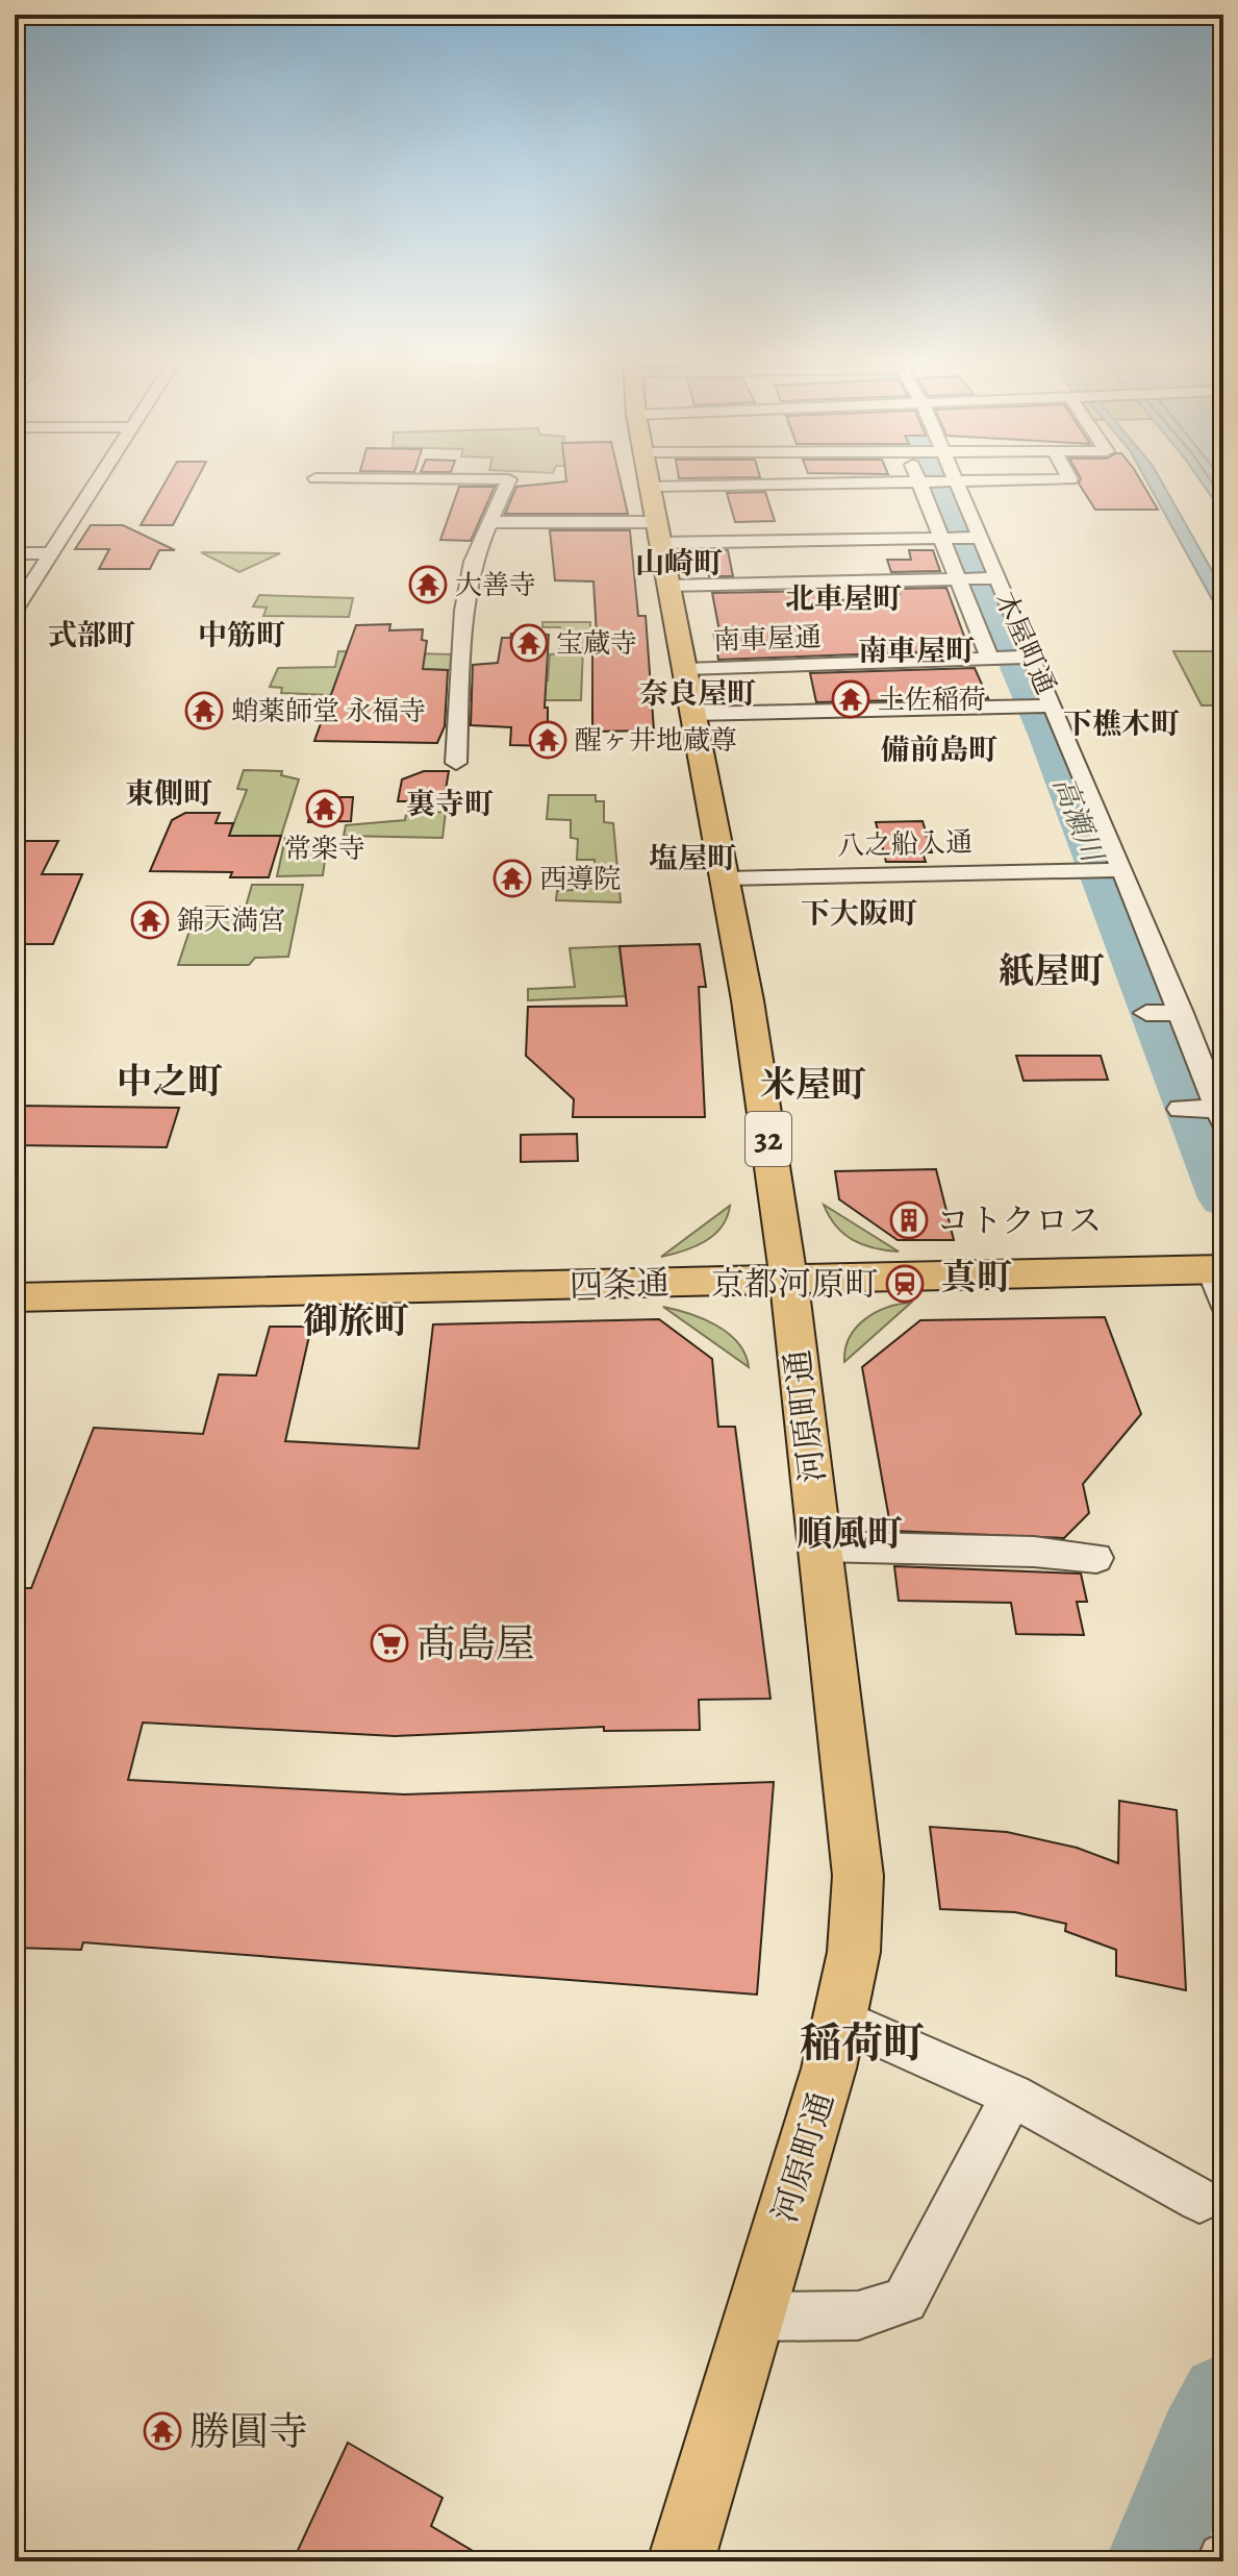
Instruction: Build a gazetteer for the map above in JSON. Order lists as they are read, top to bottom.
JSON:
{
  "streets": {
    "main road": ["32", "四条通", "河原町通"],
    "street": ["南車屋通", "木屋町通", "八之船入通"]
  },
  "crossings": [
    ["南車屋通", "木屋町通"],
    ["南車屋通", "河原町通"],
    ["木屋町通", "八之船入通"],
    ["八之船入通", "河原町通"],
    ["四条通", "河原町通"]
  ],
  "districts": [
    "山崎町",
    "北車屋町",
    "式部町",
    "中筋町",
    "南車屋町",
    "奈良屋町",
    "下樵木町",
    "備前島町",
    "東側町",
    "裏寺町",
    "塩屋町",
    "下大阪町",
    "紙屋町",
    "中之町",
    "米屋町",
    "真町",
    "御旅町",
    "順風町",
    "稲荷町"
  ],
  "water": ["高瀬川"],
  "places": {
    "temple": [
      "大善寺",
      "宝蔵寺",
      "土佐稲荷",
      "蛸薬師堂 永福寺",
      "醒ヶ井地蔵尊",
      "常楽寺",
      "西導院",
      "錦天満宮",
      "勝圓寺"
    ],
    "building": ["コトクロス"],
    "station": ["京都河原町"],
    "supermarket": ["髙島屋"]
  }
}
